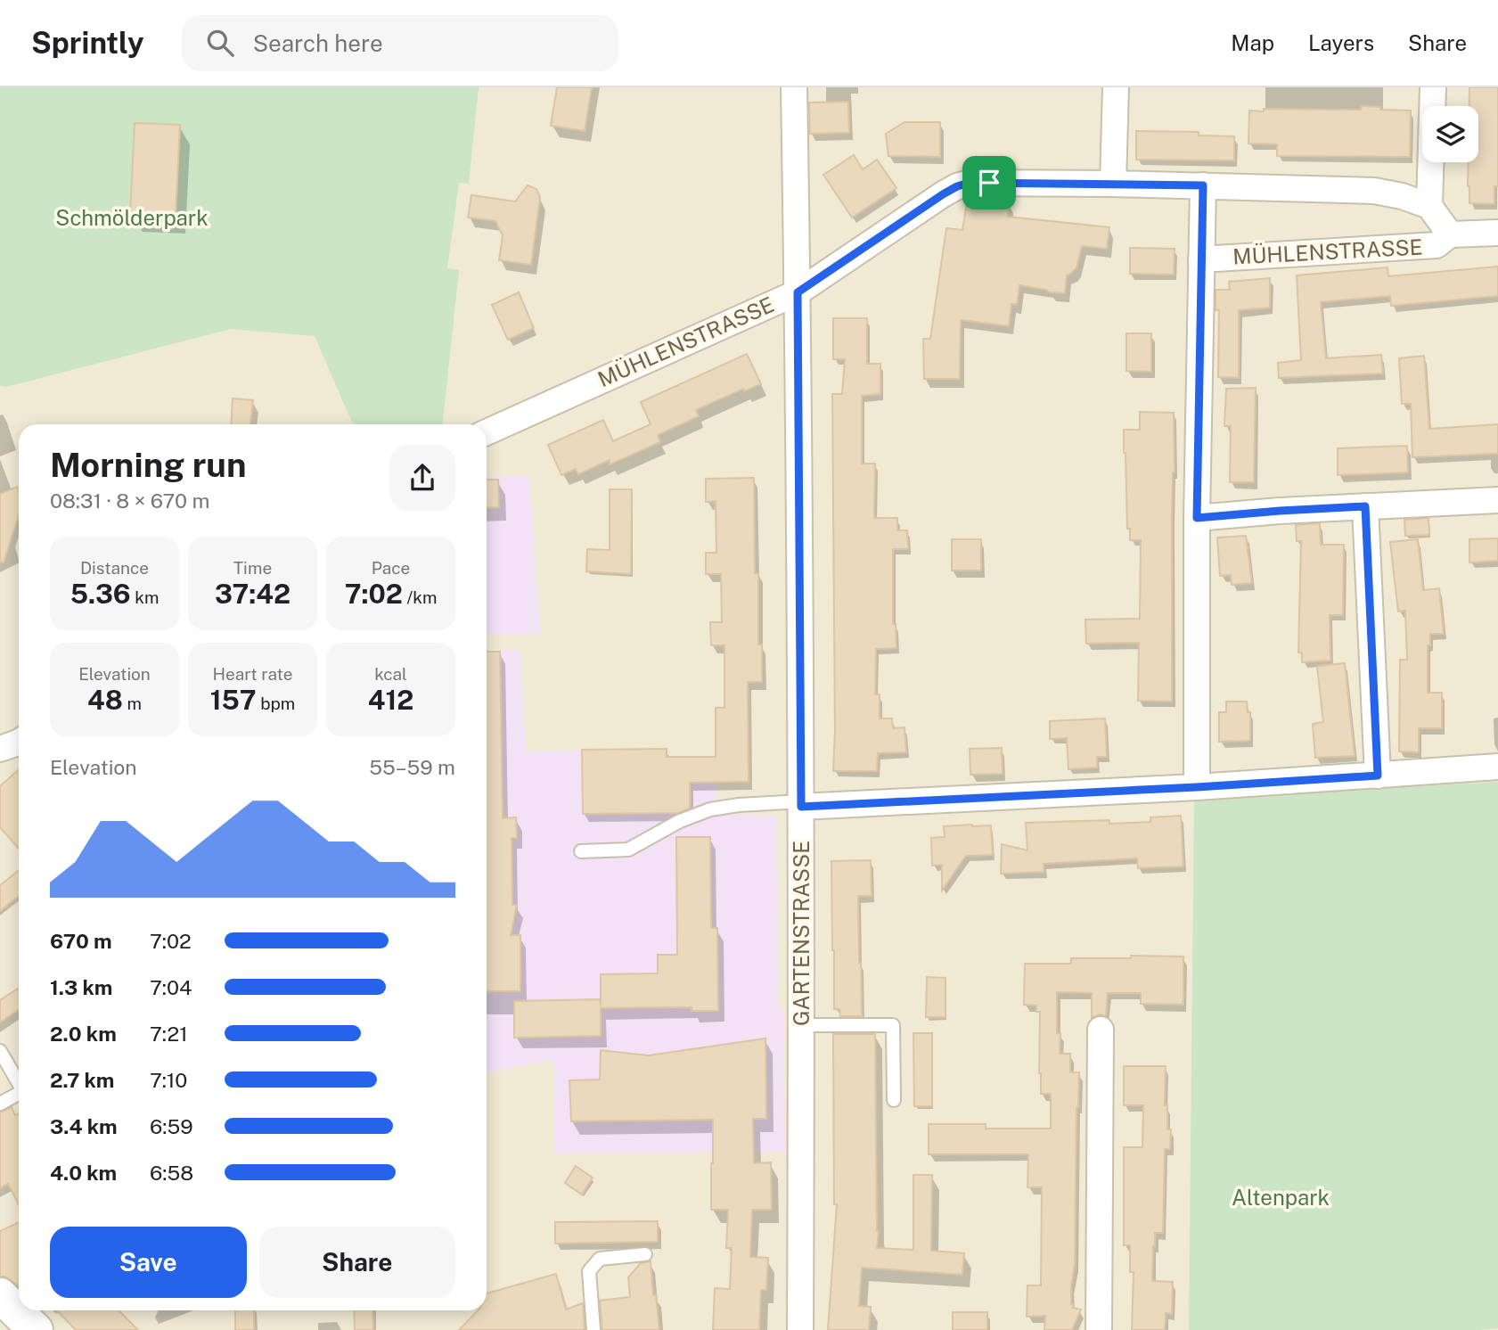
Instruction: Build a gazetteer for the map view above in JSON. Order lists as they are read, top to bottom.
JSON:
{
  "streets": {
    "street": ["MÜHLENSTRASSE", "GARTENSTRASSE"]
  },
  "crossings": [
    ["MÜHLENSTRASSE", "GARTENSTRASSE"]
  ],
  "parks": ["Schmölderpark", "Altenpark"],
  "page": {
    "header": "Sprintly",
    "search": "Search here",
    "nav": ["Map", "Layers", "Share"],
    "heading": ["Morning run", "08:31 · 8 × 670 m"],
    "stats": [
      ["Distance", "5.36 km"],
      ["Time", "37:42"],
      ["Pace", "7:02 /km"],
      ["Elevation", "48 m"],
      ["Heart rate", "157 bpm"],
      ["kcal", "412"]
    ],
    "chart": ["Elevation", "55–59 m"],
    "list": [
      {
        "name": "670 m",
        "note": "7:02"
      },
      {
        "name": "1.3 km",
        "note": "7:04"
      },
      {
        "name": "2.0 km",
        "note": "7:21"
      },
      {
        "name": "2.7 km",
        "note": "7:10"
      },
      {
        "name": "3.4 km",
        "note": "6:59"
      },
      {
        "name": "4.0 km",
        "note": "6:58"
      }
    ],
    "buttons": ["Save", "Share"]
  }
}
